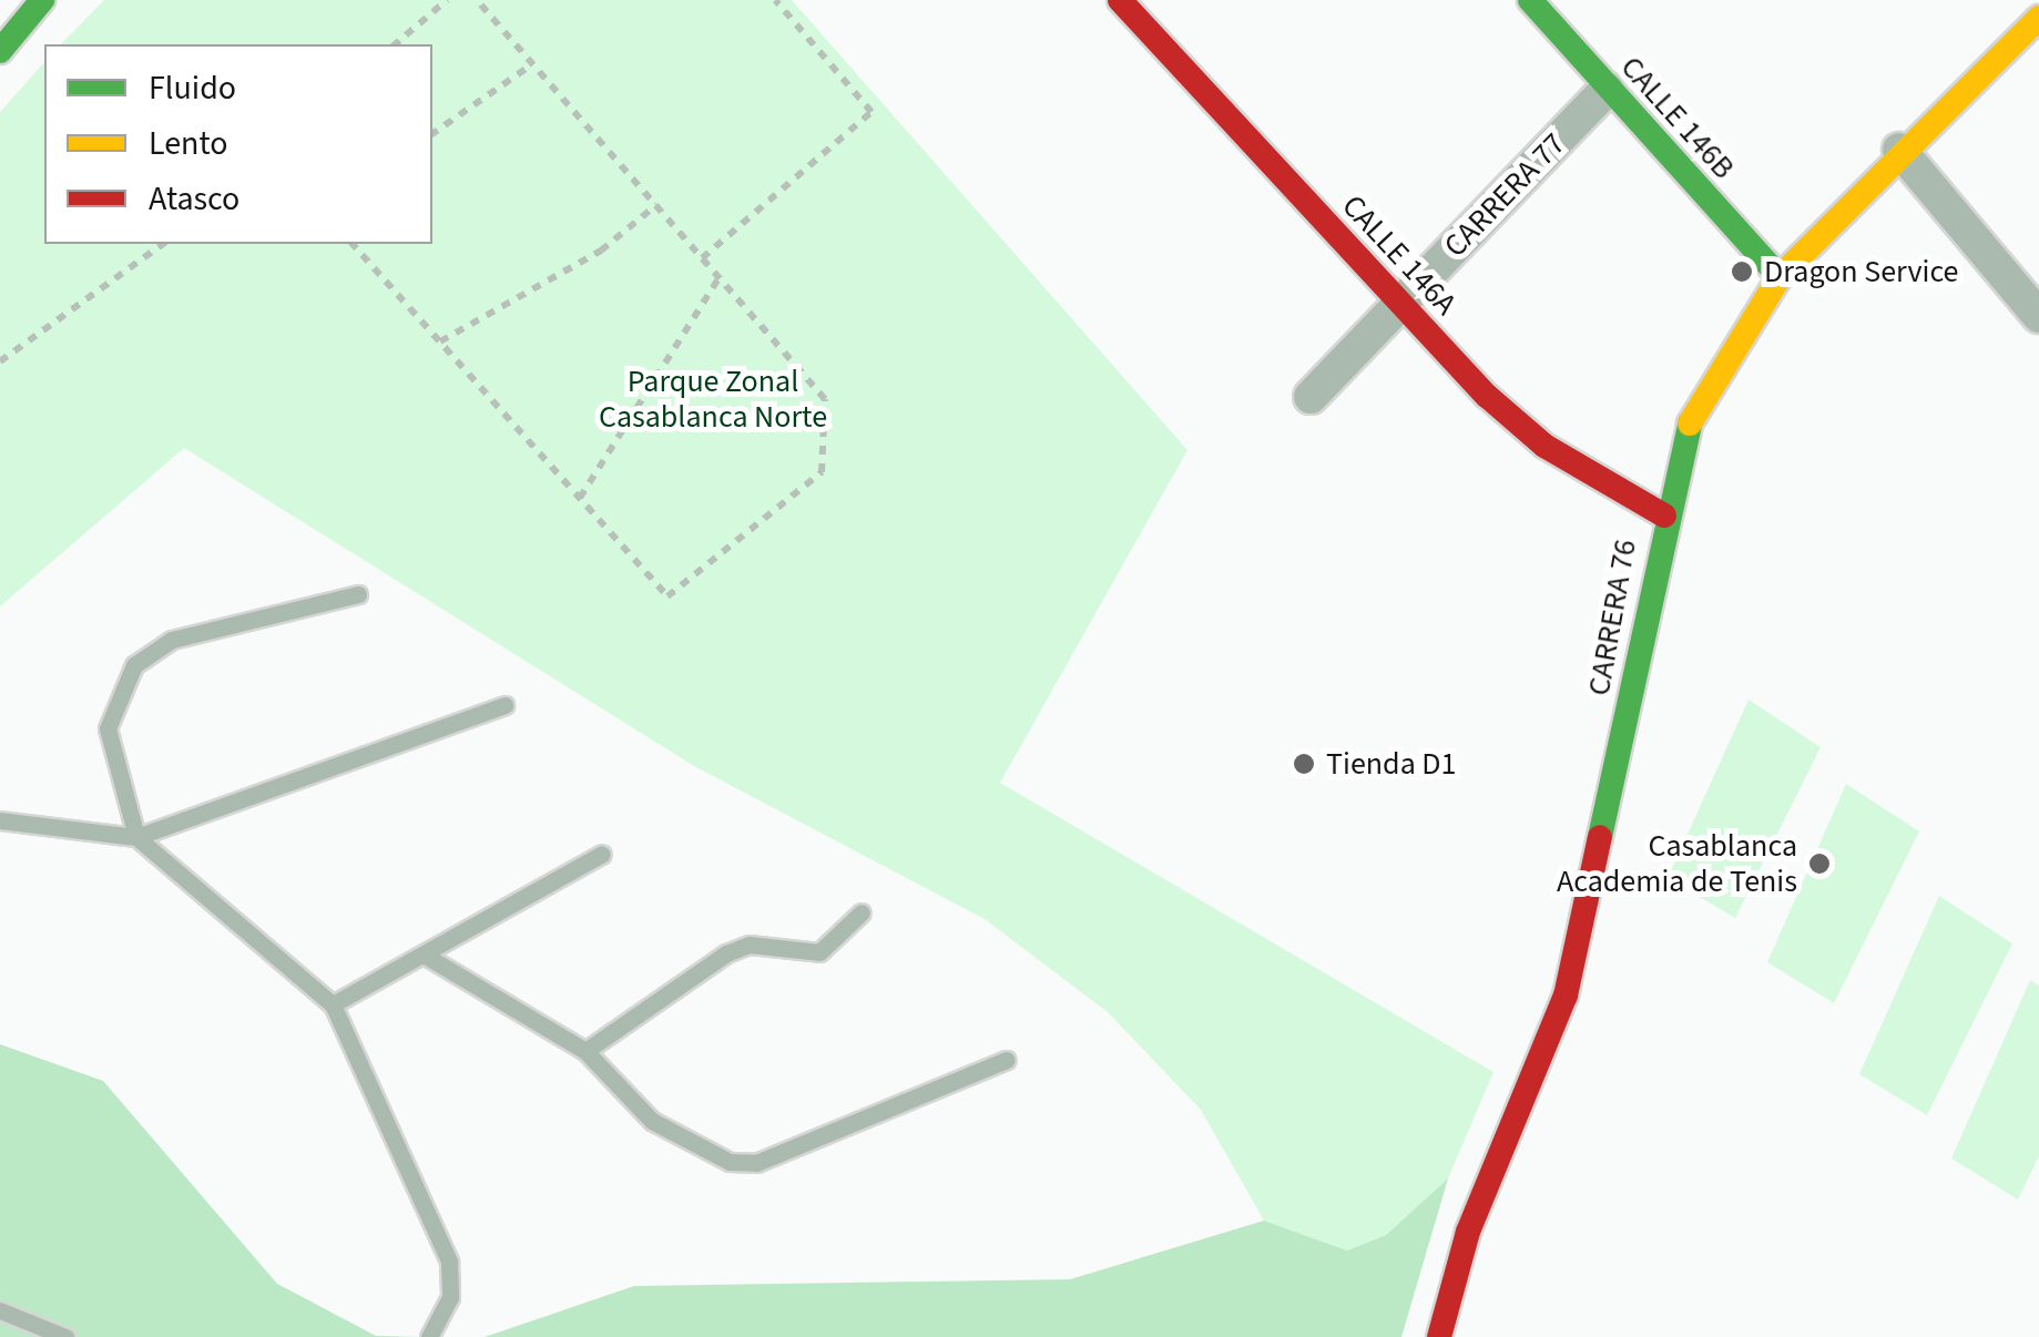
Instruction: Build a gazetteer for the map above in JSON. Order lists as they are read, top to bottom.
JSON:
{
  "streets": {
    "street": [
      "CALLE 146B",
      "CARRERA 77",
      "CALLE 146A",
      "CARRERA 76"
    ]
  },
  "crossings": [
    ["CALLE 146B", "CARRERA 77"],
    ["CALLE 146B", "CARRERA 76"],
    ["CARRERA 77", "CALLE 146A"],
    ["CALLE 146A", "CARRERA 76"]
  ],
  "parks": ["Parque Zonal Casablanca Norte"],
  "places": ["Dragon Service", "Tienda D1", "Casablanca Academia de Tenis"],
  "legend": ["Fluido", "Lento", "Atasco"]
}
